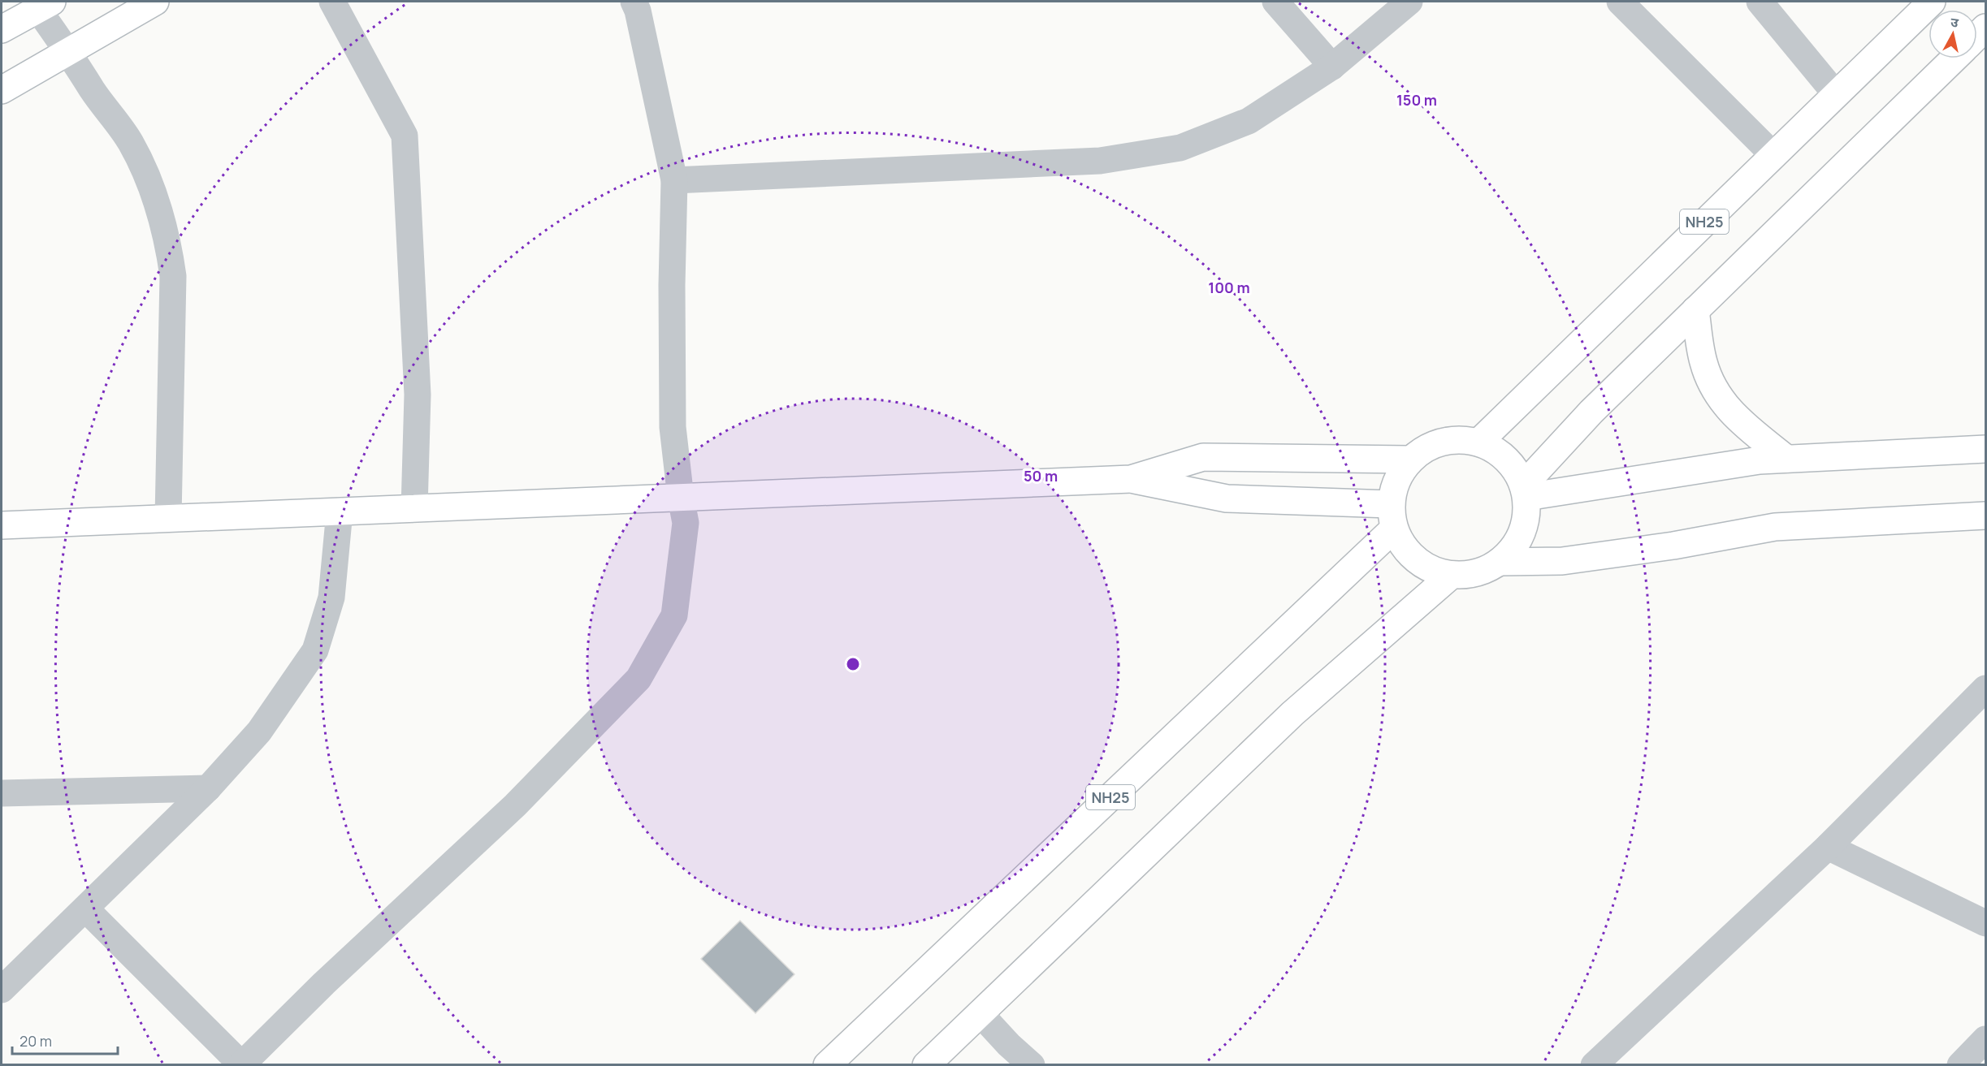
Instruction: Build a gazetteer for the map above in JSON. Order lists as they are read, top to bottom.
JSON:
{
  "streets": {
    "main road": ["NH25"]
  },
  "scale_bar": "20 m",
  "north": "top",
  "rings": ["150 m", "100 m", "50 m"]
}
